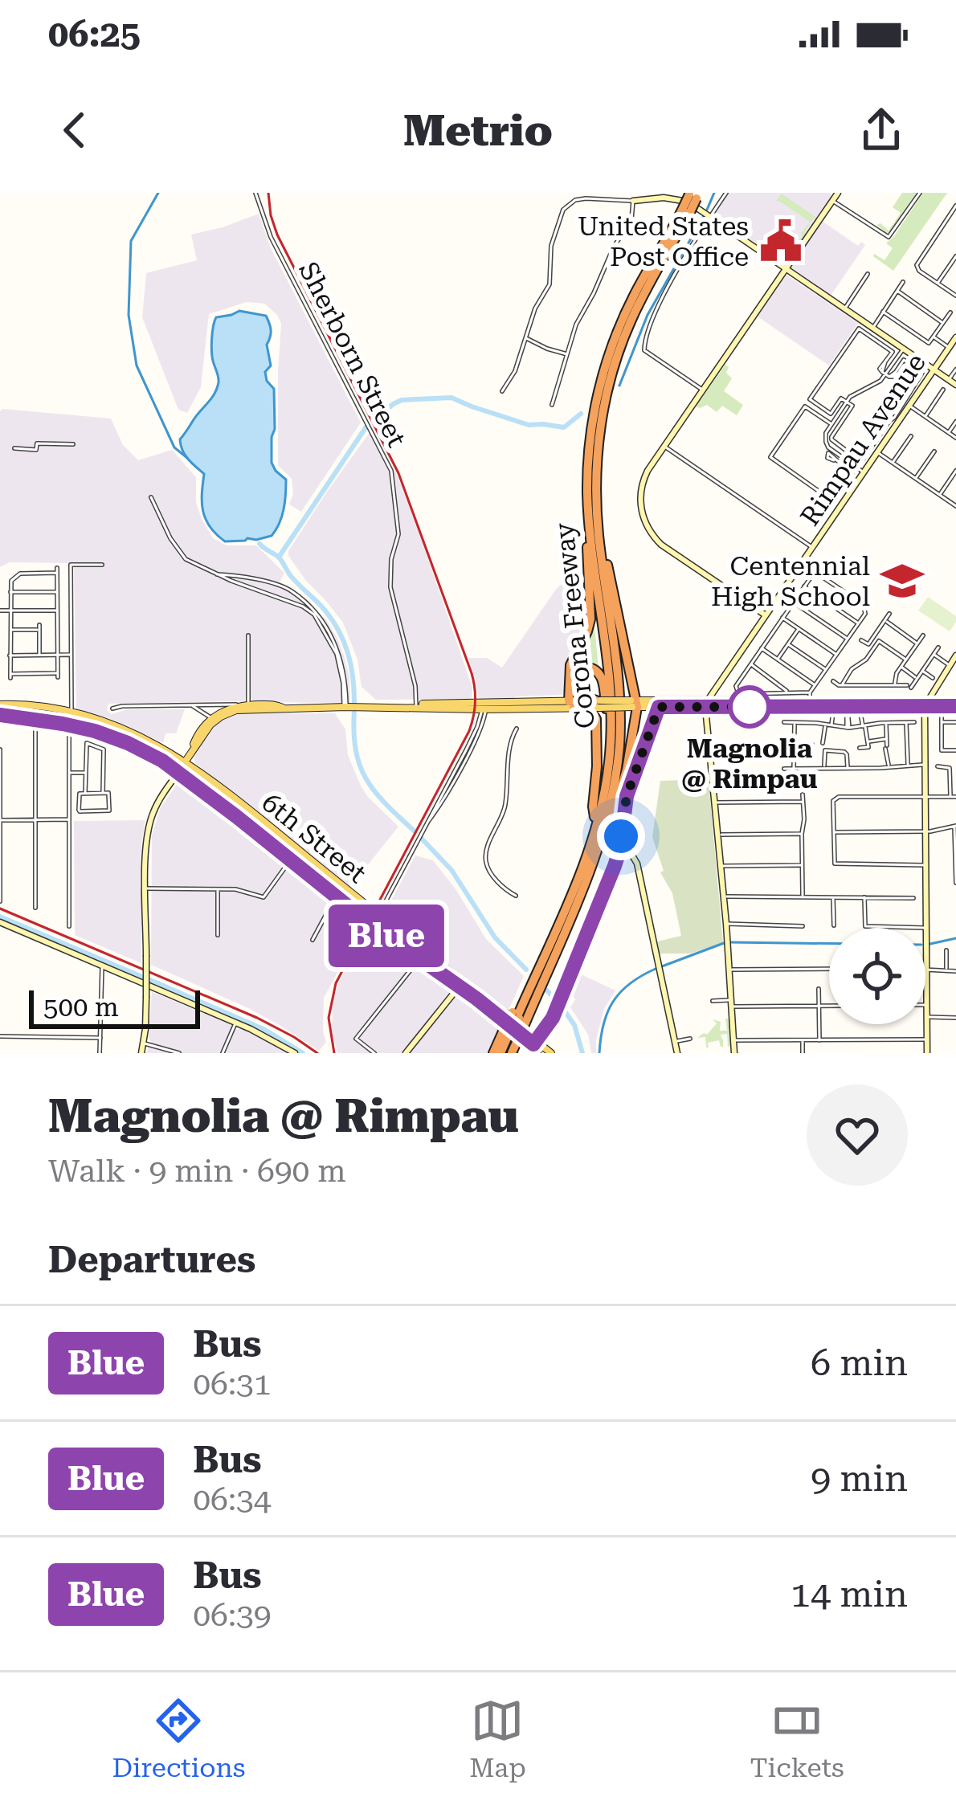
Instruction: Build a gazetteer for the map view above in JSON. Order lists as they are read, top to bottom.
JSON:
{
  "streets": {
    "highway": ["Corona Freeway"],
    "main road": ["Rimpau Avenue", "6th Street"],
    "street": ["Sherborn Street"]
  },
  "places": {
    "public building": ["United States Post Office"],
    "school or university": ["Centennial High School"],
    "other": ["Magnolia @ Rimpau"]
  },
  "lines": ["bus line Blue"],
  "scale_bar": "500 m",
  "page": {
    "status": "06:25",
    "header": "Metrio",
    "on_map": "Blue",
    "scale": "500 m",
    "heading": [
      ["Magnolia @ Rimpau", "Walk · 9 min · 690 m"],
      "Departures"
    ],
    "list": [
      {
        "mark": "Blue",
        "name": "Bus",
        "note": "06:31",
        "value": "6 min"
      },
      {
        "mark": "Blue",
        "name": "Bus",
        "note": "06:34",
        "value": "9 min"
      },
      {
        "mark": "Blue",
        "name": "Bus",
        "note": "06:39",
        "value": "14 min"
      }
    ],
    "tabs": ["Directions", "Map", "Tickets"]
  }
}
